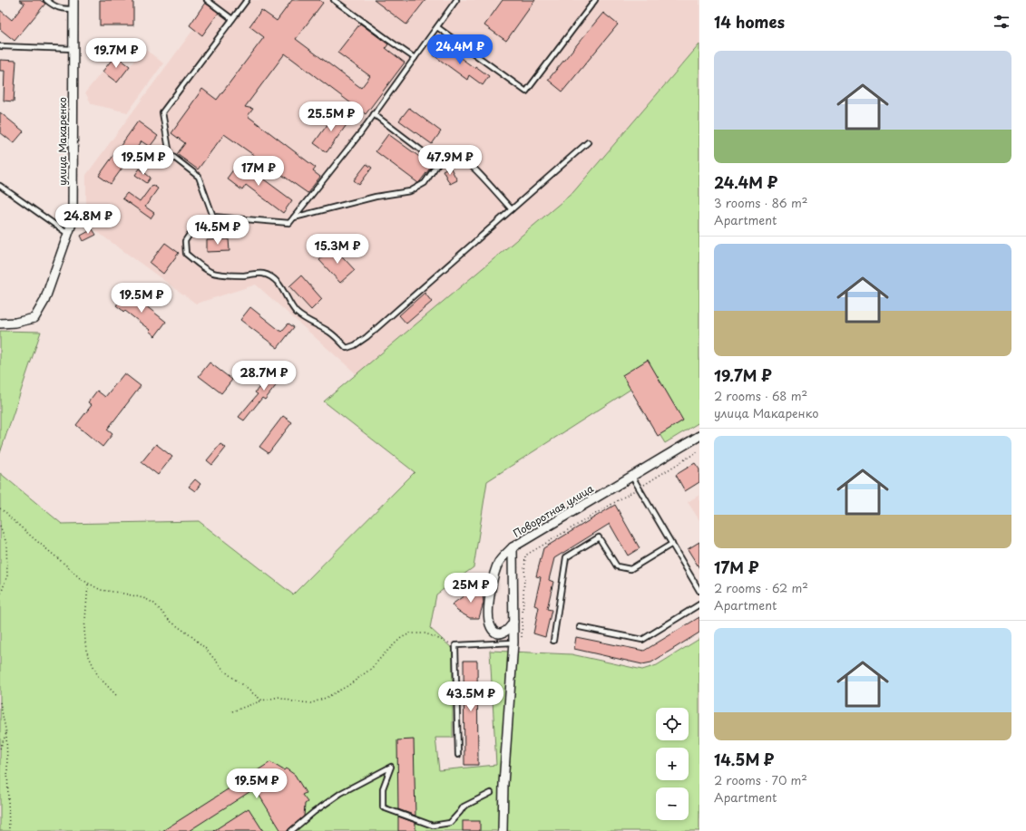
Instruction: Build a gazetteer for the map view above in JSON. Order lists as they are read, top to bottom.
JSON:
{
  "streets": {
    "street": ["улица Макаренко", "Поворотная улица"]
  },
  "page": {
    "heading": "14 homes",
    "price": [
      "24.4M ₽",
      "19.7M ₽",
      "25.5M ₽",
      "19.5M ₽",
      "47.9M ₽",
      "17M ₽",
      "24.8M ₽",
      "14.5M ₽",
      "15.3M ₽",
      "19.5M ₽",
      "28.7M ₽",
      "25M ₽",
      "43.5M ₽",
      "19.5M ₽"
    ],
    "list": [
      {
        "name": "24.4M ₽",
        "note": "3 rooms · 86 m² · Apartment"
      },
      {
        "name": "19.7M ₽",
        "note": "2 rooms · 68 m² · улица Макаренко"
      },
      {
        "name": "17M ₽",
        "note": "2 rooms · 62 m² · Apartment"
      },
      {
        "name": "14.5M ₽",
        "note": "2 rooms · 70 m² · Apartment"
      }
    ],
    "map_buttons": ["+", "−"]
  }
}
